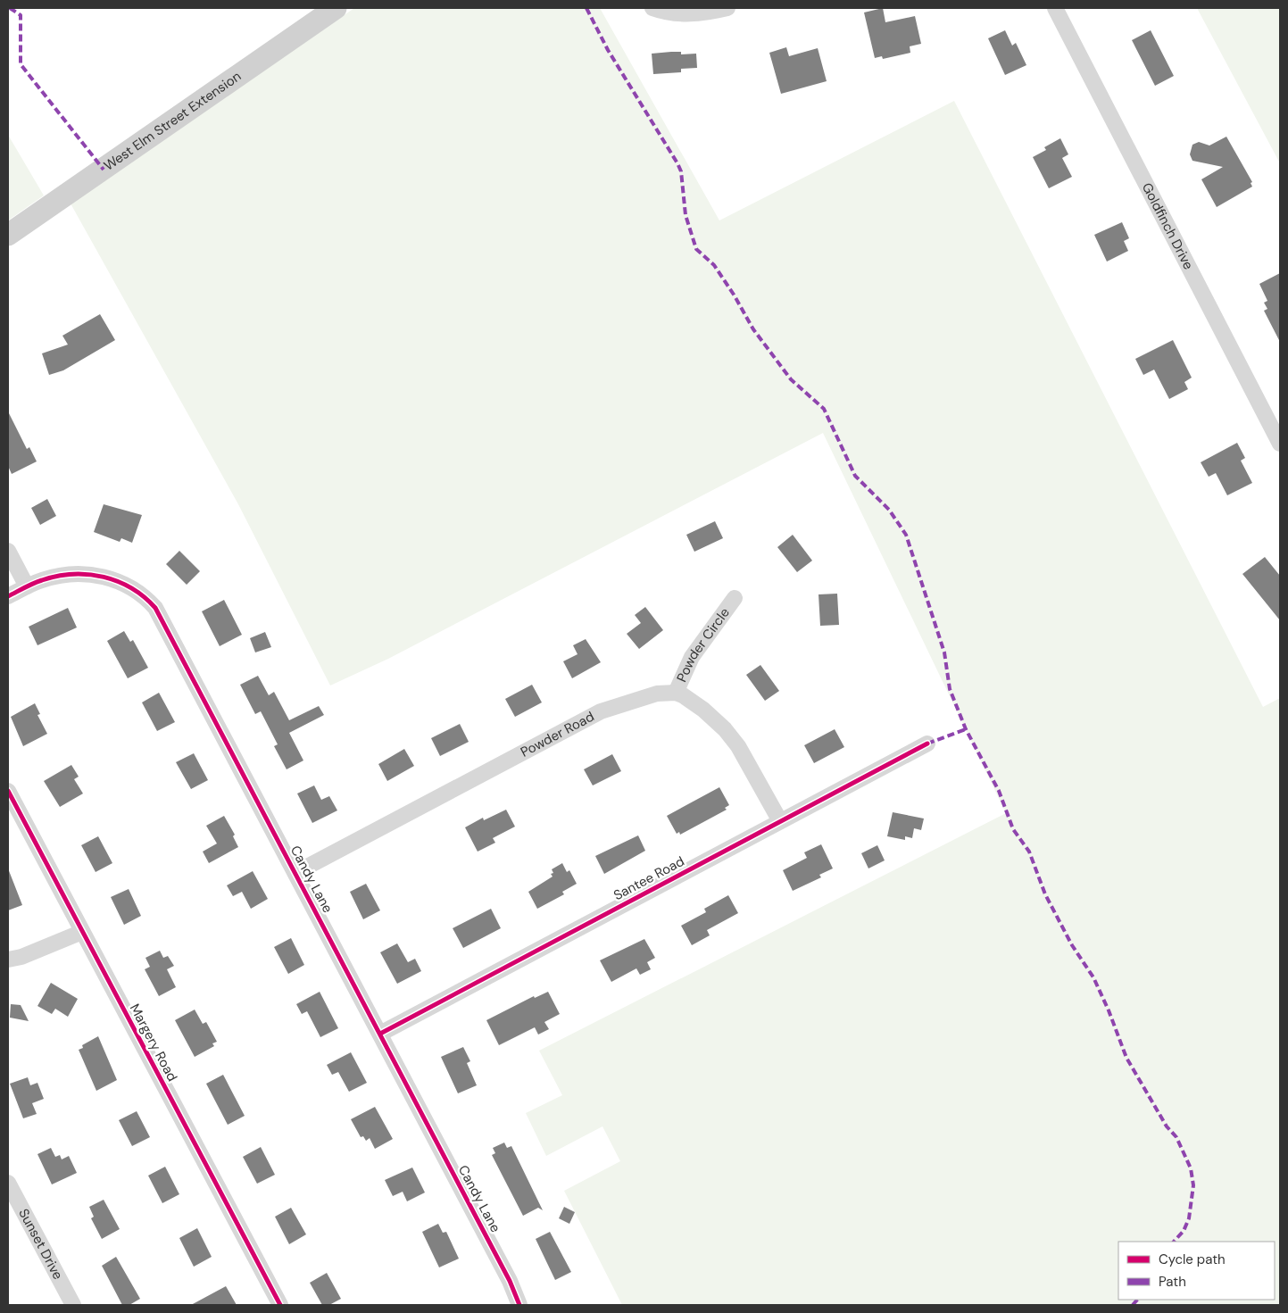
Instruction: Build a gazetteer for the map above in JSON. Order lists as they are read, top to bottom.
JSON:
{
  "streets": {
    "street": [
      "West Elm Street Extension",
      "Goldfinch Drive",
      "Powder Circle",
      "Powder Road",
      "Santee Road",
      "Candy Lane",
      "Margery Road",
      "Sunset Drive"
    ]
  },
  "crossings": [
    ["Powder Circle", "Powder Road"],
    ["Powder Road", "Candy Lane"],
    ["Santee Road", "Candy Lane"]
  ],
  "legend": ["Cycle path", "Path"]
}
